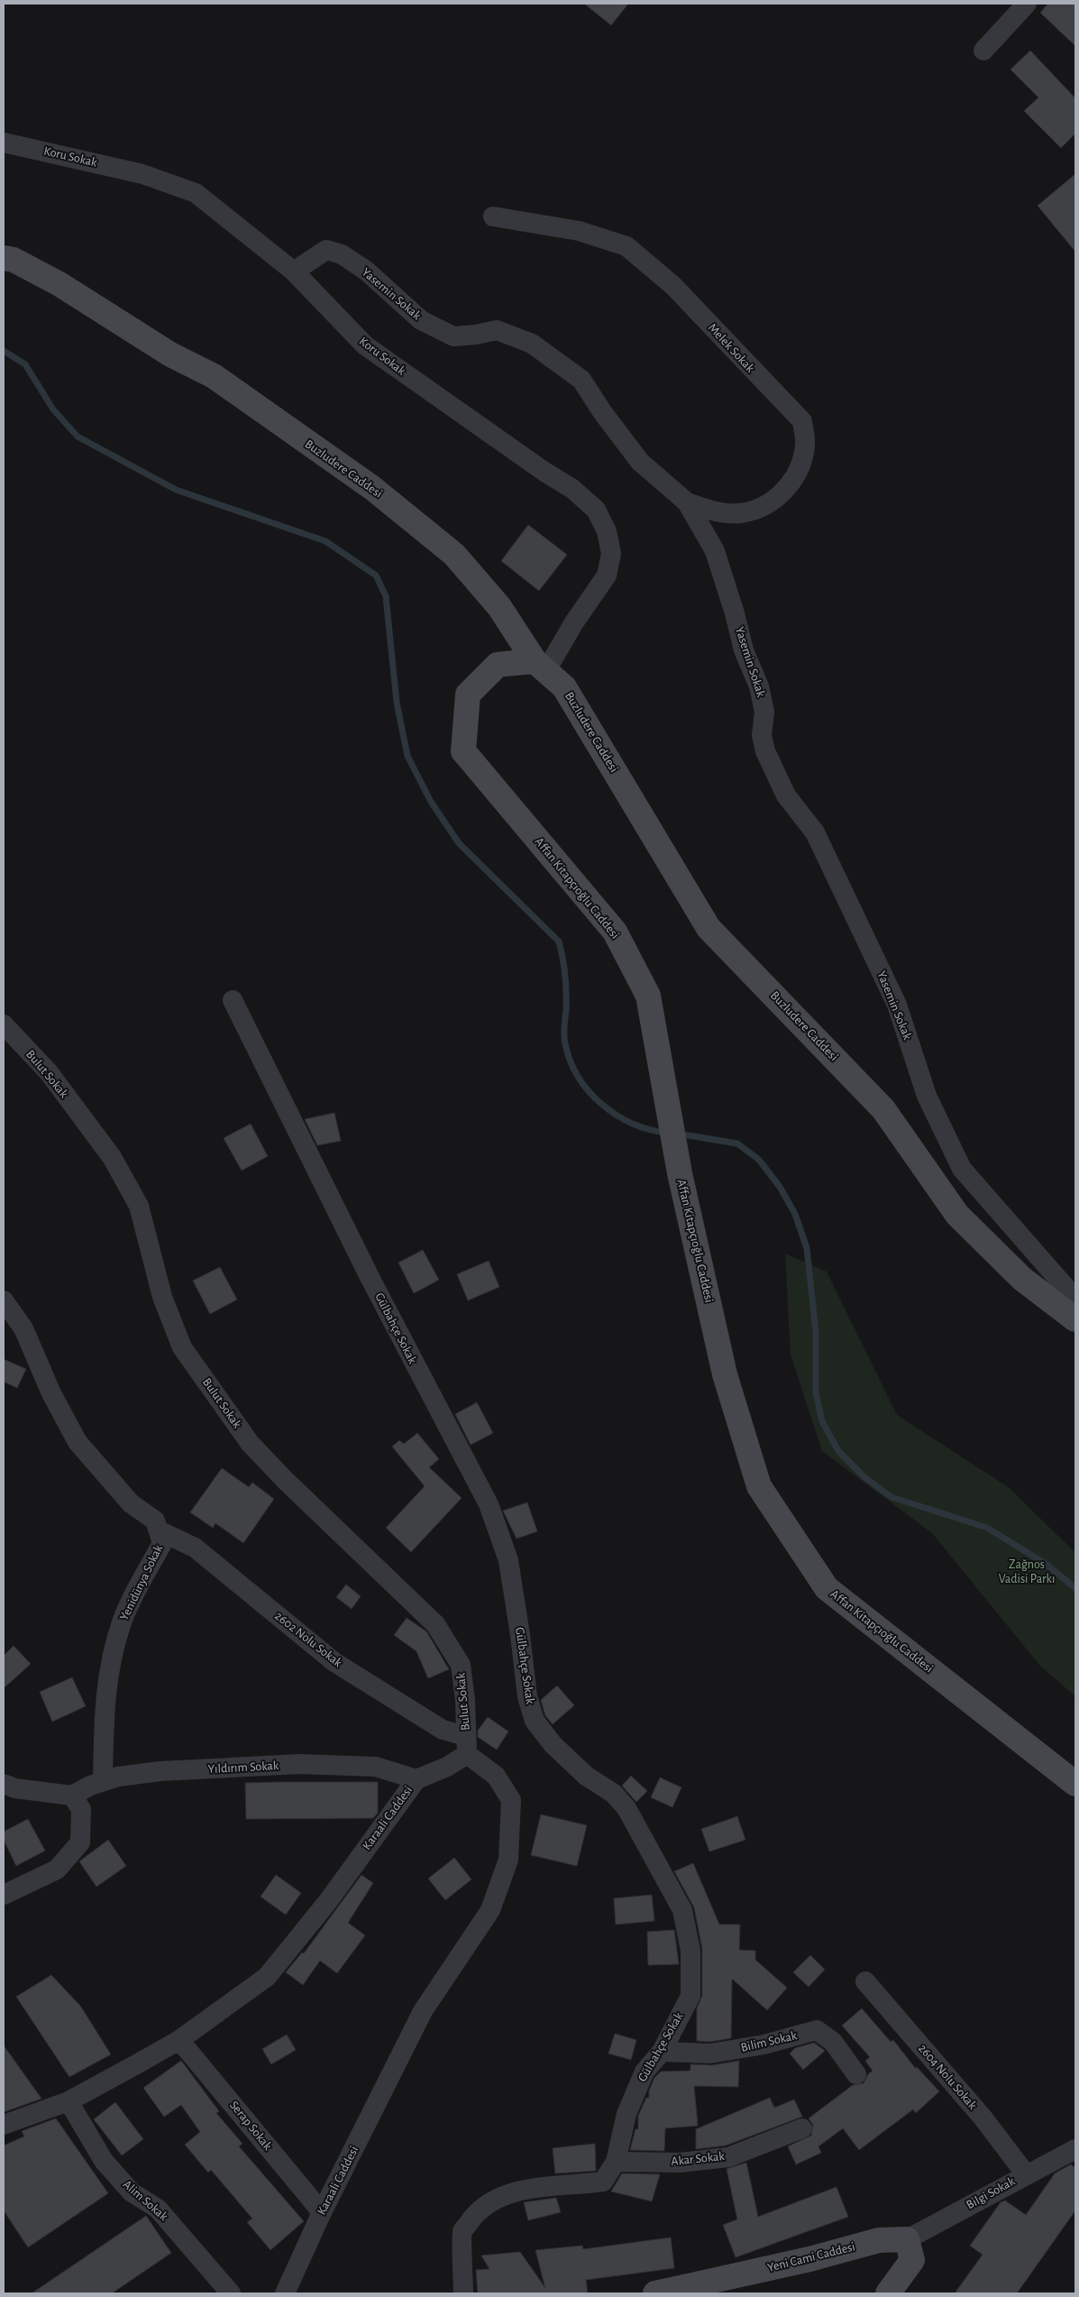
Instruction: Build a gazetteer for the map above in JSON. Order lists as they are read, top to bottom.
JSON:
{
  "streets": {
    "street": [
      "Koru Sokak",
      "Yasemin Sokak",
      "Melek Sokak",
      "Buzludere Caddesi",
      "Affan Kitapçıoğlu Caddesi",
      "Bulut Sokak",
      "Gülbahçe Sokak",
      "Yenidünya Sokak",
      "2602 Nolu Sokak",
      "Yıldırım Sokak",
      "Karaali Caddesi",
      "Bilim Sokak",
      "2604 Nolu Sokak",
      "Serap Sokak",
      "Akar Sokak",
      "Bilgi Sokak",
      "Alim Sokak",
      "Yeni Cami Caddesi"
    ]
  },
  "crossings": [
    ["Koru Sokak", "Yasemin Sokak"],
    ["Koru Sokak", "Buzludere Caddesi"],
    ["Koru Sokak", "Affan Kitapçıoğlu Caddesi"],
    ["Yasemin Sokak", "Melek Sokak"],
    ["Buzludere Caddesi", "Affan Kitapçıoğlu Caddesi"],
    ["Bulut Sokak", "2602 Nolu Sokak"],
    ["Bulut Sokak", "Karaali Caddesi"],
    ["Gülbahçe Sokak", "Bilim Sokak"],
    ["Gülbahçe Sokak", "Akar Sokak"],
    ["Yenidünya Sokak", "2602 Nolu Sokak"],
    ["Yenidünya Sokak", "Yıldırım Sokak"],
    ["2602 Nolu Sokak", "Karaali Caddesi"],
    ["Yıldırım Sokak", "Karaali Caddesi"],
    ["Karaali Caddesi", "Serap Sokak"],
    ["Karaali Caddesi", "Alim Sokak"],
    ["2604 Nolu Sokak", "Bilgi Sokak"],
    ["Bilgi Sokak", "Yeni Cami Caddesi"]
  ],
  "parks": ["Zağnos Vadisi Parkı"]
}
